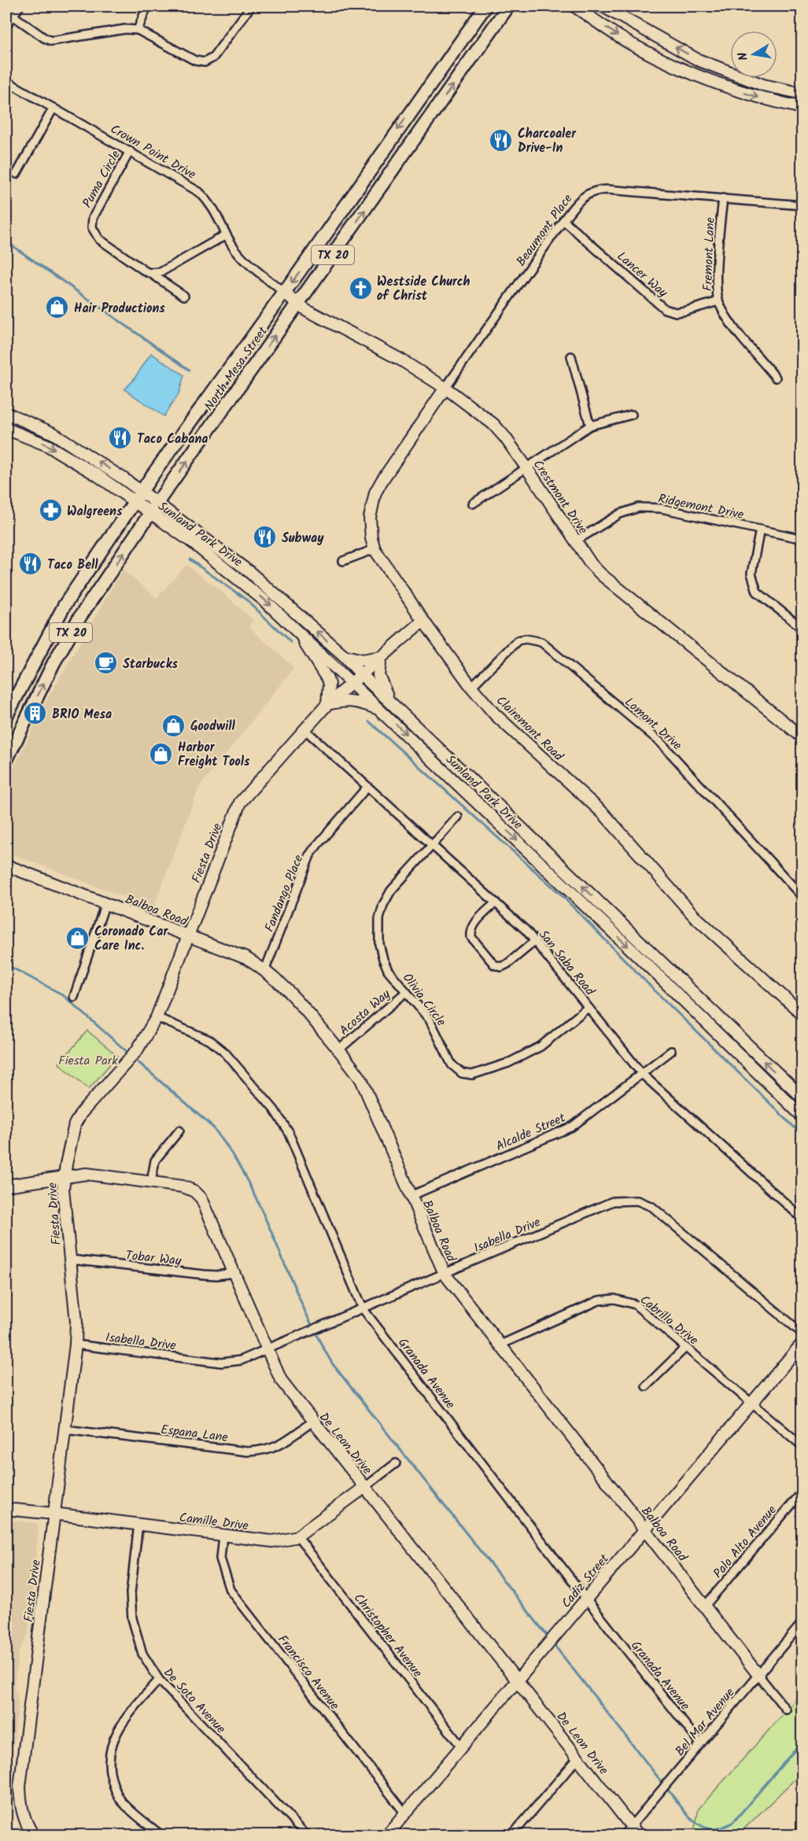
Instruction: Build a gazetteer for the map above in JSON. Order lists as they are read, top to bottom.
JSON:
{
  "streets": {
    "main road": ["TX 20", "North Mesa Street"],
    "street": [
      "Crown Point Drive",
      "Puma Circle",
      "Beaumont Place",
      "Fremont Lane",
      "Lancer Way",
      "Crestmont Drive",
      "Ridgemont Drive",
      "Sunland Park Drive",
      "Lomont Drive",
      "Clairemont Road",
      "Fiesta Drive",
      "Fandango Place",
      "Balboa Road",
      "San Saba Road",
      "Olivia Circle",
      "Acosta Way",
      "Alcalde Street",
      "Isabella Drive",
      "Tobar Way",
      "Cabrillo Drive",
      "Granada Avenue",
      "Espana Lane",
      "De Leon Drive",
      "Camille Drive",
      "Palo Alto Avenue",
      "Cadiz Street",
      "Christopher Avenue",
      "Francisco Avenue",
      "De Soto Avenue",
      "Bel Mar Avenue"
    ]
  },
  "crossings": [
    ["Crown Point Drive", "Puma Circle"],
    ["Crown Point Drive", "North Mesa Street"],
    ["Crown Point Drive", "Crestmont Drive"],
    ["Beaumont Place", "Fremont Lane"],
    ["Beaumont Place", "Lancer Way"],
    ["Beaumont Place", "Crestmont Drive"],
    ["Beaumont Place", "Clairemont Road"],
    ["Fremont Lane", "Lancer Way"],
    ["North Mesa Street", "Crestmont Drive"],
    ["North Mesa Street", "Sunland Park Drive"],
    ["Crestmont Drive", "Ridgemont Drive"],
    ["Crestmont Drive", "Clairemont Road"],
    ["Sunland Park Drive", "Fiesta Drive"],
    ["Lomont Drive", "Clairemont Road"],
    ["Clairemont Road", "Fiesta Drive"],
    ["Fiesta Drive", "Balboa Road"],
    ["Fiesta Drive", "San Saba Road"],
    ["Fiesta Drive", "Isabella Drive"],
    ["Fiesta Drive", "Tobar Way"],
    ["Fiesta Drive", "Granada Avenue"],
    ["Fiesta Drive", "Espana Lane"],
    ["Fiesta Drive", "De Leon Drive"],
    ["Fiesta Drive", "Camille Drive"],
    ["Fandango Place", "Balboa Road"],
    ["Fandango Place", "San Saba Road"],
    ["Balboa Road", "Acosta Way"],
    ["Balboa Road", "Alcalde Street"],
    ["Balboa Road", "Isabella Drive"],
    ["Balboa Road", "Cabrillo Drive"],
    ["Balboa Road", "Palo Alto Avenue"],
    ["Balboa Road", "Cadiz Street"],
    ["Balboa Road", "Bel Mar Avenue"],
    ["San Saba Road", "Olivia Circle"],
    ["San Saba Road", "Alcalde Street"],
    ["Olivia Circle", "Acosta Way"],
    ["Isabella Drive", "Granada Avenue"],
    ["Isabella Drive", "De Leon Drive"],
    ["Tobar Way", "De Leon Drive"],
    ["Cabrillo Drive", "Cadiz Street"],
    ["Granada Avenue", "Cadiz Street"],
    ["Granada Avenue", "Bel Mar Avenue"],
    ["Espana Lane", "De Leon Drive"],
    ["De Leon Drive", "Camille Drive"],
    ["De Leon Drive", "Cadiz Street"],
    ["De Leon Drive", "Bel Mar Avenue"],
    ["Camille Drive", "Christopher Avenue"],
    ["Camille Drive", "Francisco Avenue"],
    ["Camille Drive", "De Soto Avenue"],
    ["Cadiz Street", "Christopher Avenue"],
    ["Cadiz Street", "Francisco Avenue"]
  ],
  "parks": ["Fiesta Park"],
  "places": {
    "restaurant": [
      "Charcoaler Drive-In",
      "Taco Cabana",
      "Subway",
      "Taco Bell"
    ],
    "church": ["Westside Church of Christ"],
    "shop": [
      "Hair Productions",
      "Goodwill",
      "Harbor Freight Tools",
      "Coronado Car Care Inc."
    ],
    "pharmacy": ["Walgreens"],
    "cafe": ["Starbucks"],
    "building": ["BRIO Mesa"]
  },
  "north": "left"
}
